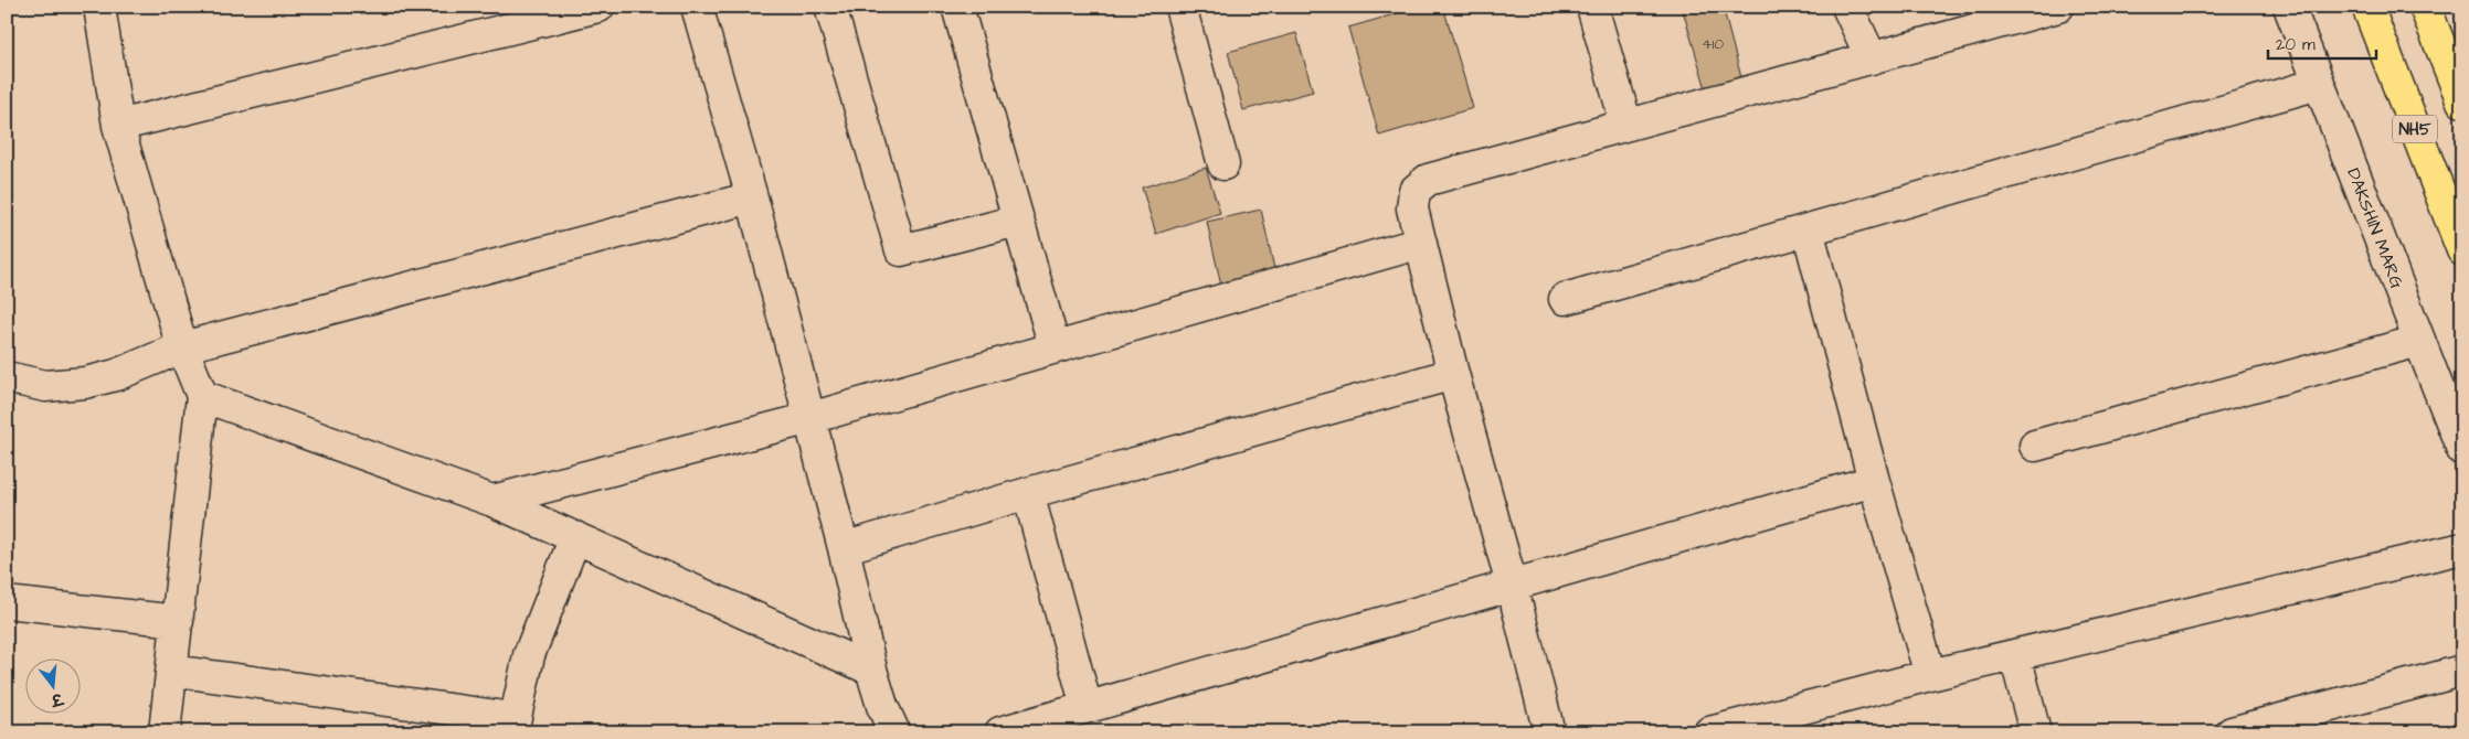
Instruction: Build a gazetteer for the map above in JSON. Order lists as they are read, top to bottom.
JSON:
{
  "streets": {
    "highway": ["NH5"],
    "street": ["DAKSHIN MARG"]
  },
  "house_numbers": ["410"],
  "scale_bar": "20 m",
  "north": "bottom"
}
